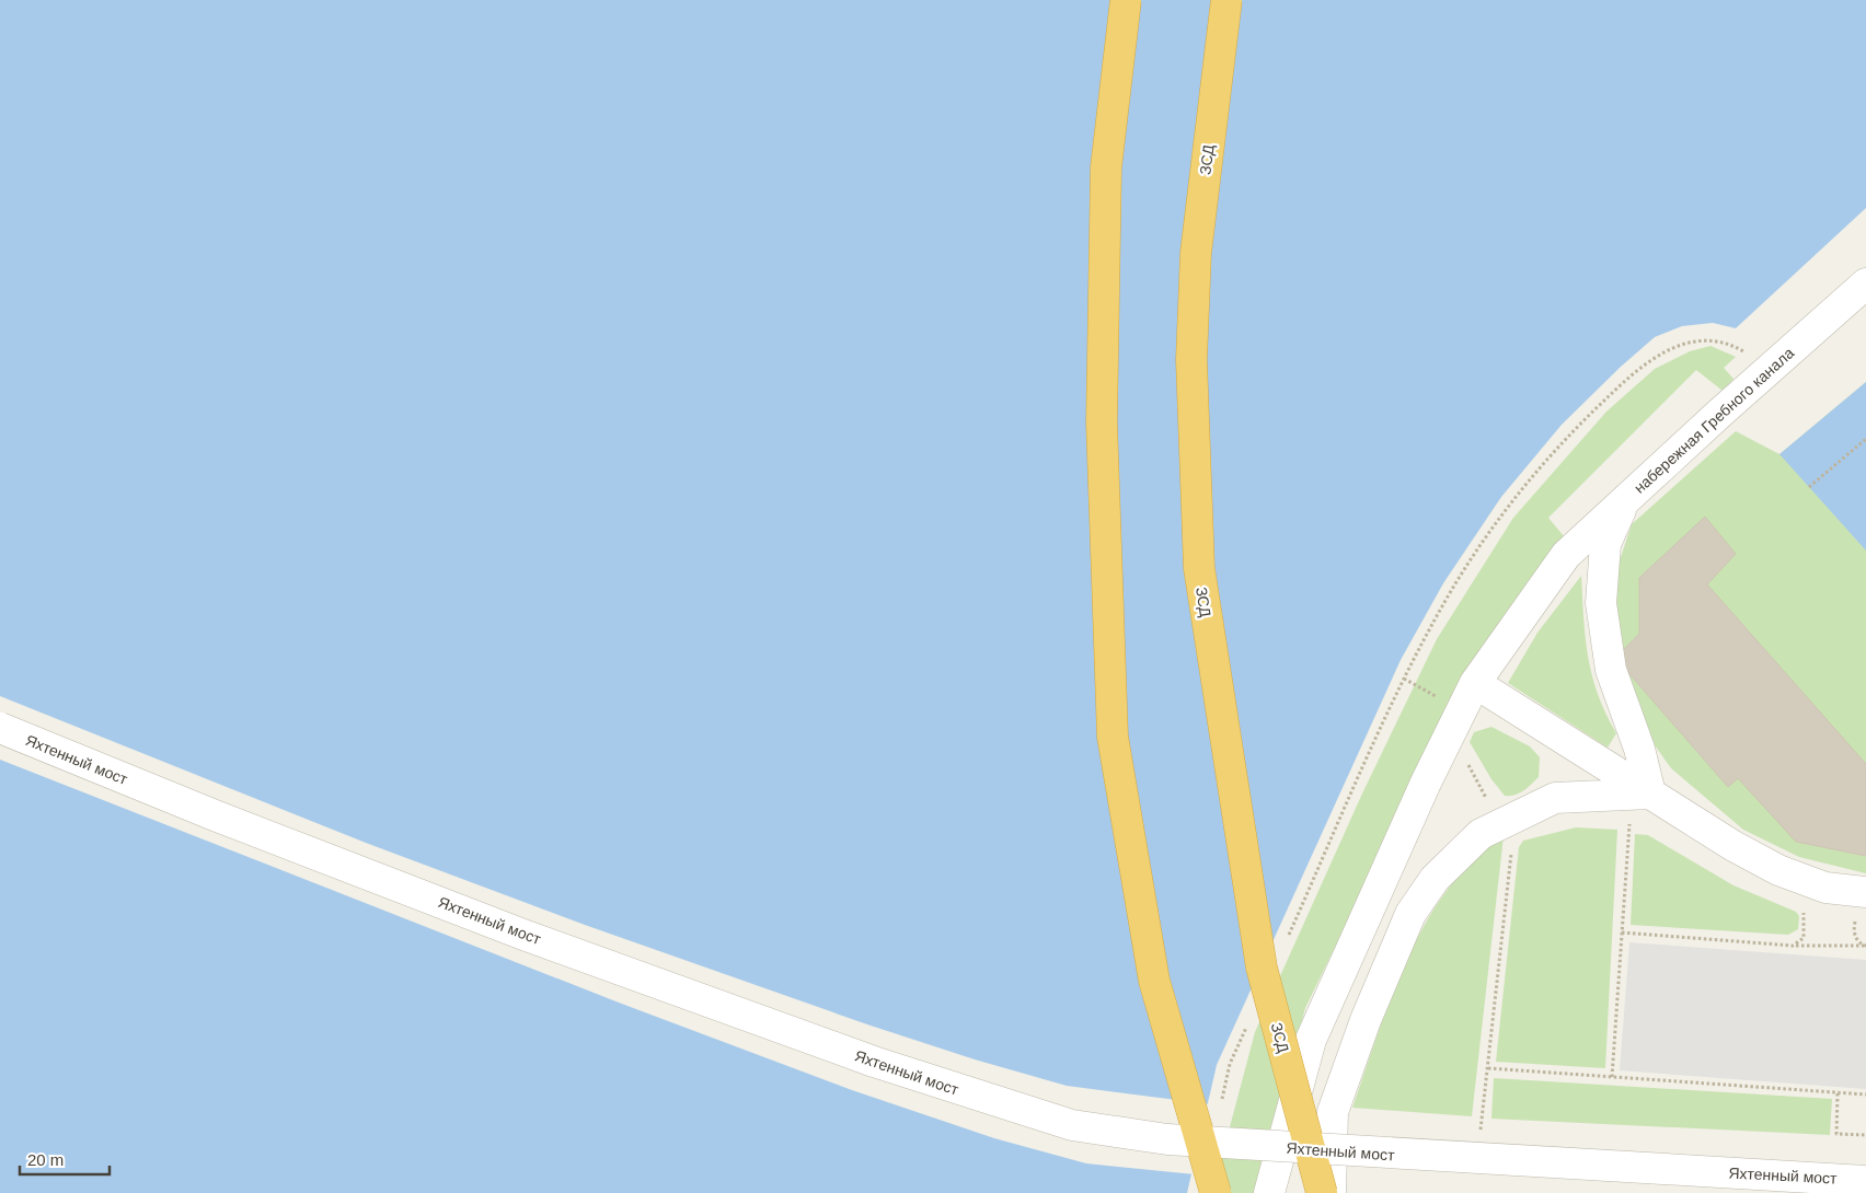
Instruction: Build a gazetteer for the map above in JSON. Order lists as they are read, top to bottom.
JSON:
{
  "streets": {
    "highway": ["ЗСД"],
    "street": ["набережная Гребного канала", "Яхтенный мост"]
  },
  "scale_bar": "20 m"
}
